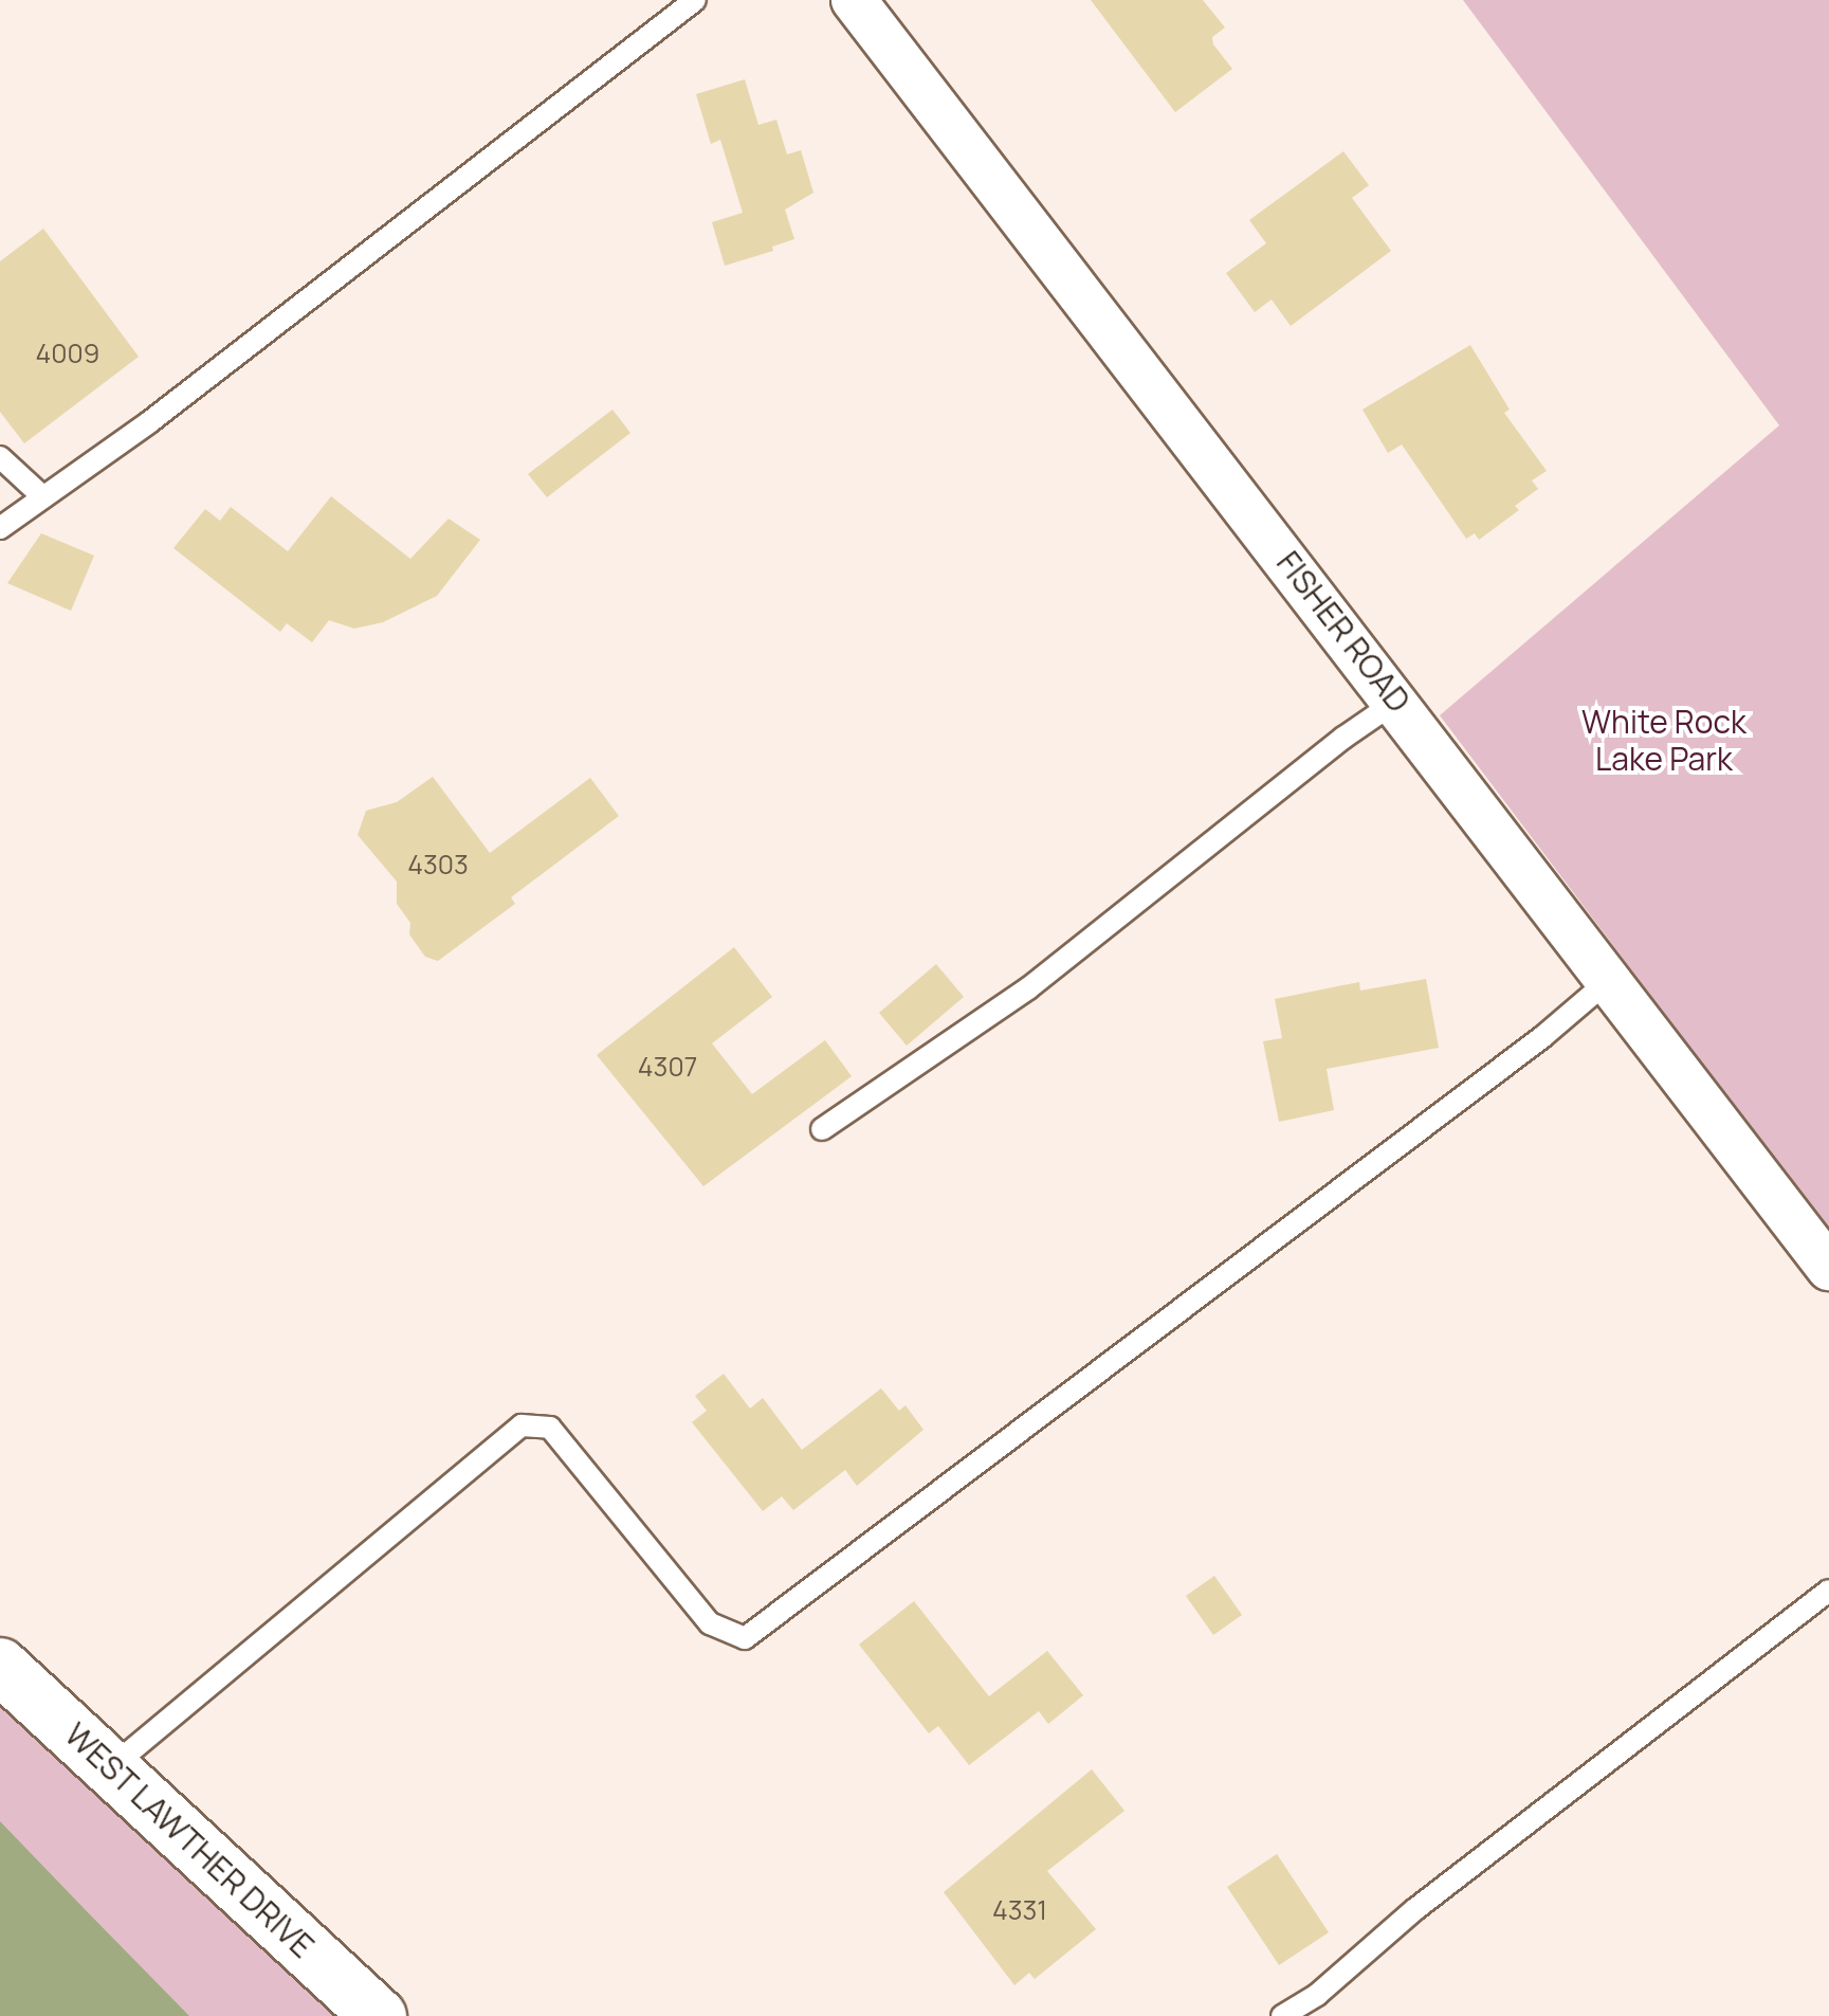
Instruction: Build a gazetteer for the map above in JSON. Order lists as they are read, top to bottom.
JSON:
{
  "streets": {
    "street": ["FISHER ROAD", "WEST LAWTHER DRIVE"]
  },
  "parks": ["White Rock Lake Park"],
  "house_numbers": [
    "4009",
    "4303",
    "4307",
    "4331"
  ]
}
